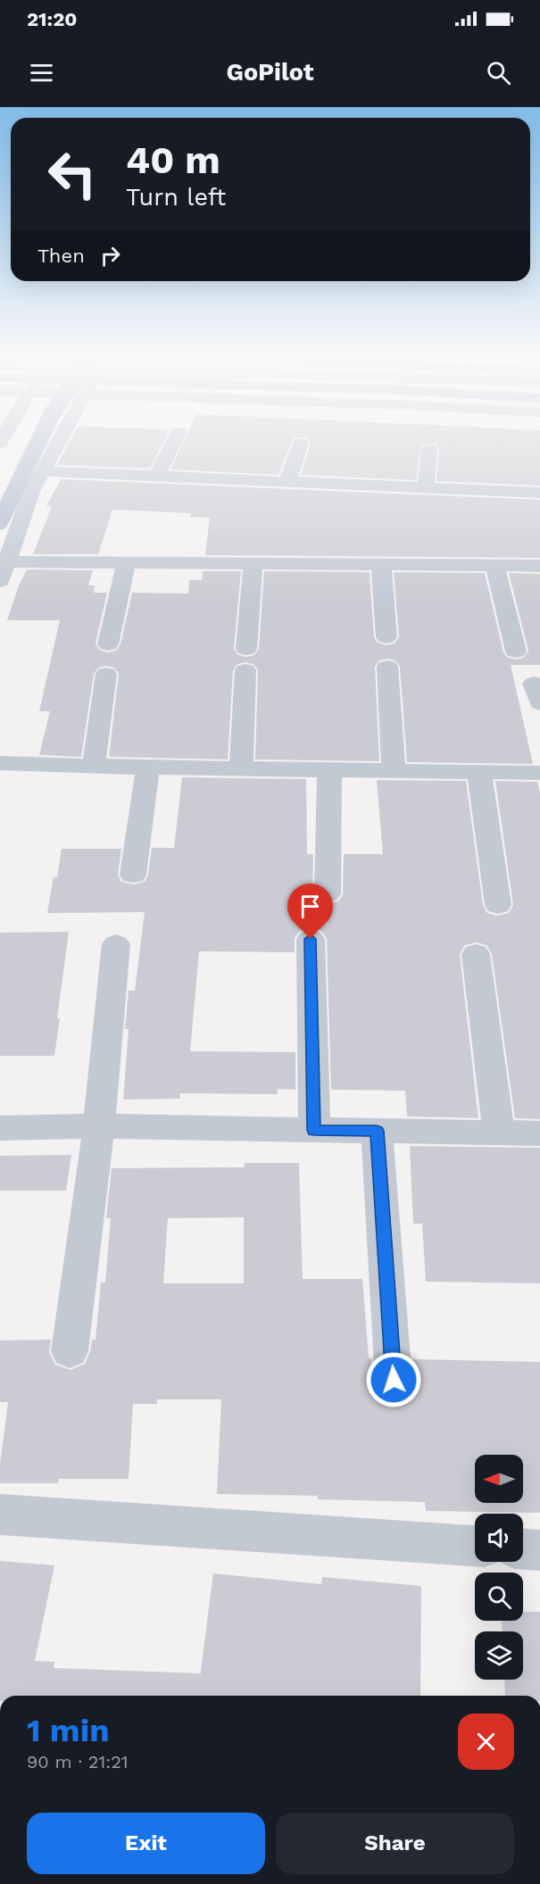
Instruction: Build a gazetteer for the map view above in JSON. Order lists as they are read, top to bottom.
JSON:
{
  "north": "left",
  "page": {
    "status": "21:20",
    "header": "GoPilot",
    "turn": ["40 m", "Turn left"],
    "then": "Then",
    "heading": ["1 min", "90 m · 21:21"],
    "buttons": ["Exit", "Share"]
  }
}
